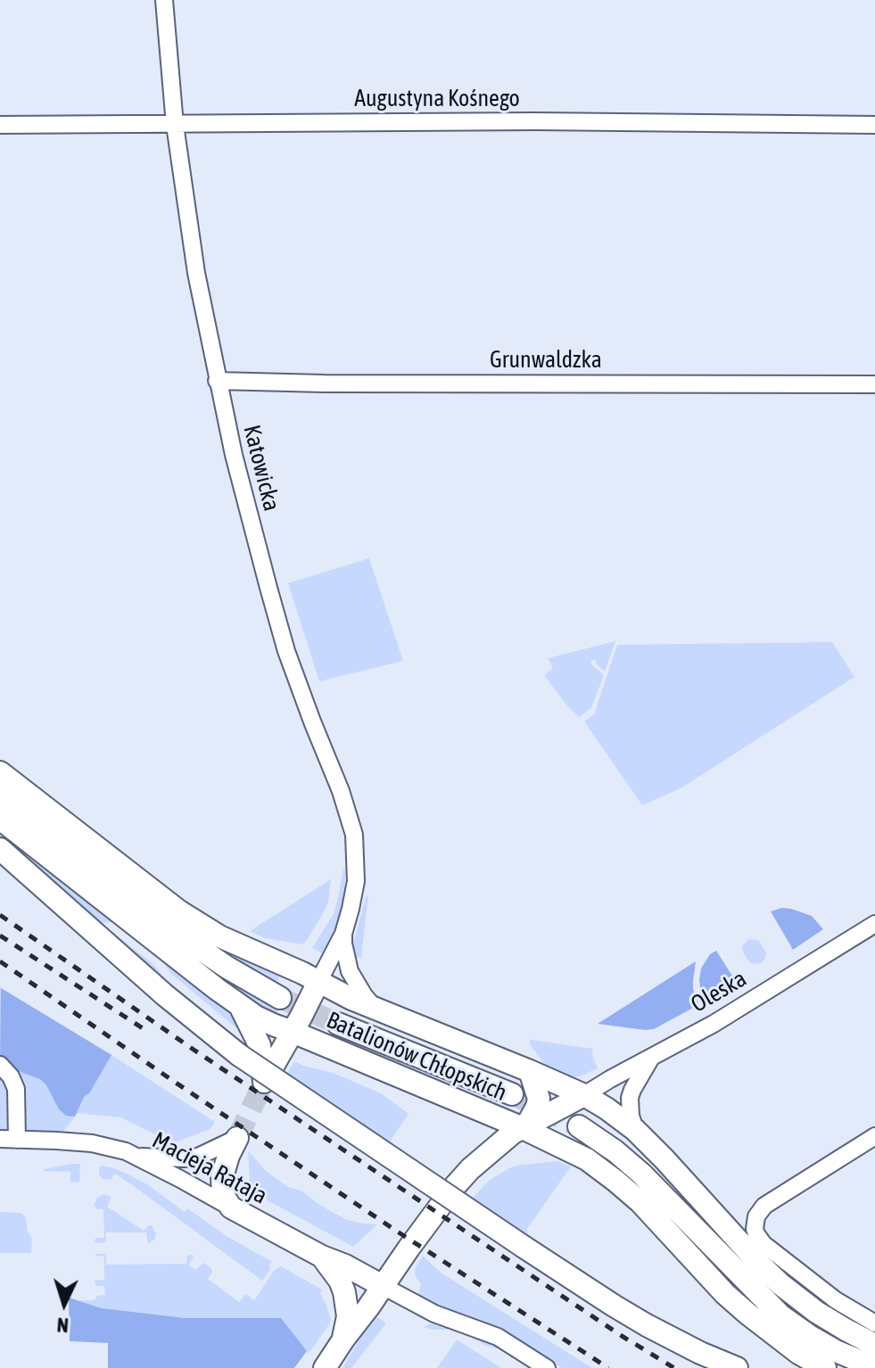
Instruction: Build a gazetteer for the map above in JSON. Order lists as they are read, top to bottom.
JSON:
{
  "streets": {
    "main road": ["Batalionów Chłopskich", "Macieja Rataja"],
    "street": [
      "Augustyna Kośnego",
      "Grunwaldzka",
      "Katowicka",
      "Oleska"
    ]
  },
  "crossings": [
    ["Augustyna Kośnego", "Katowicka"],
    ["Grunwaldzka", "Katowicka"],
    ["Oleska", "Batalionów Chłopskich"]
  ],
  "north": "bottom"
}
